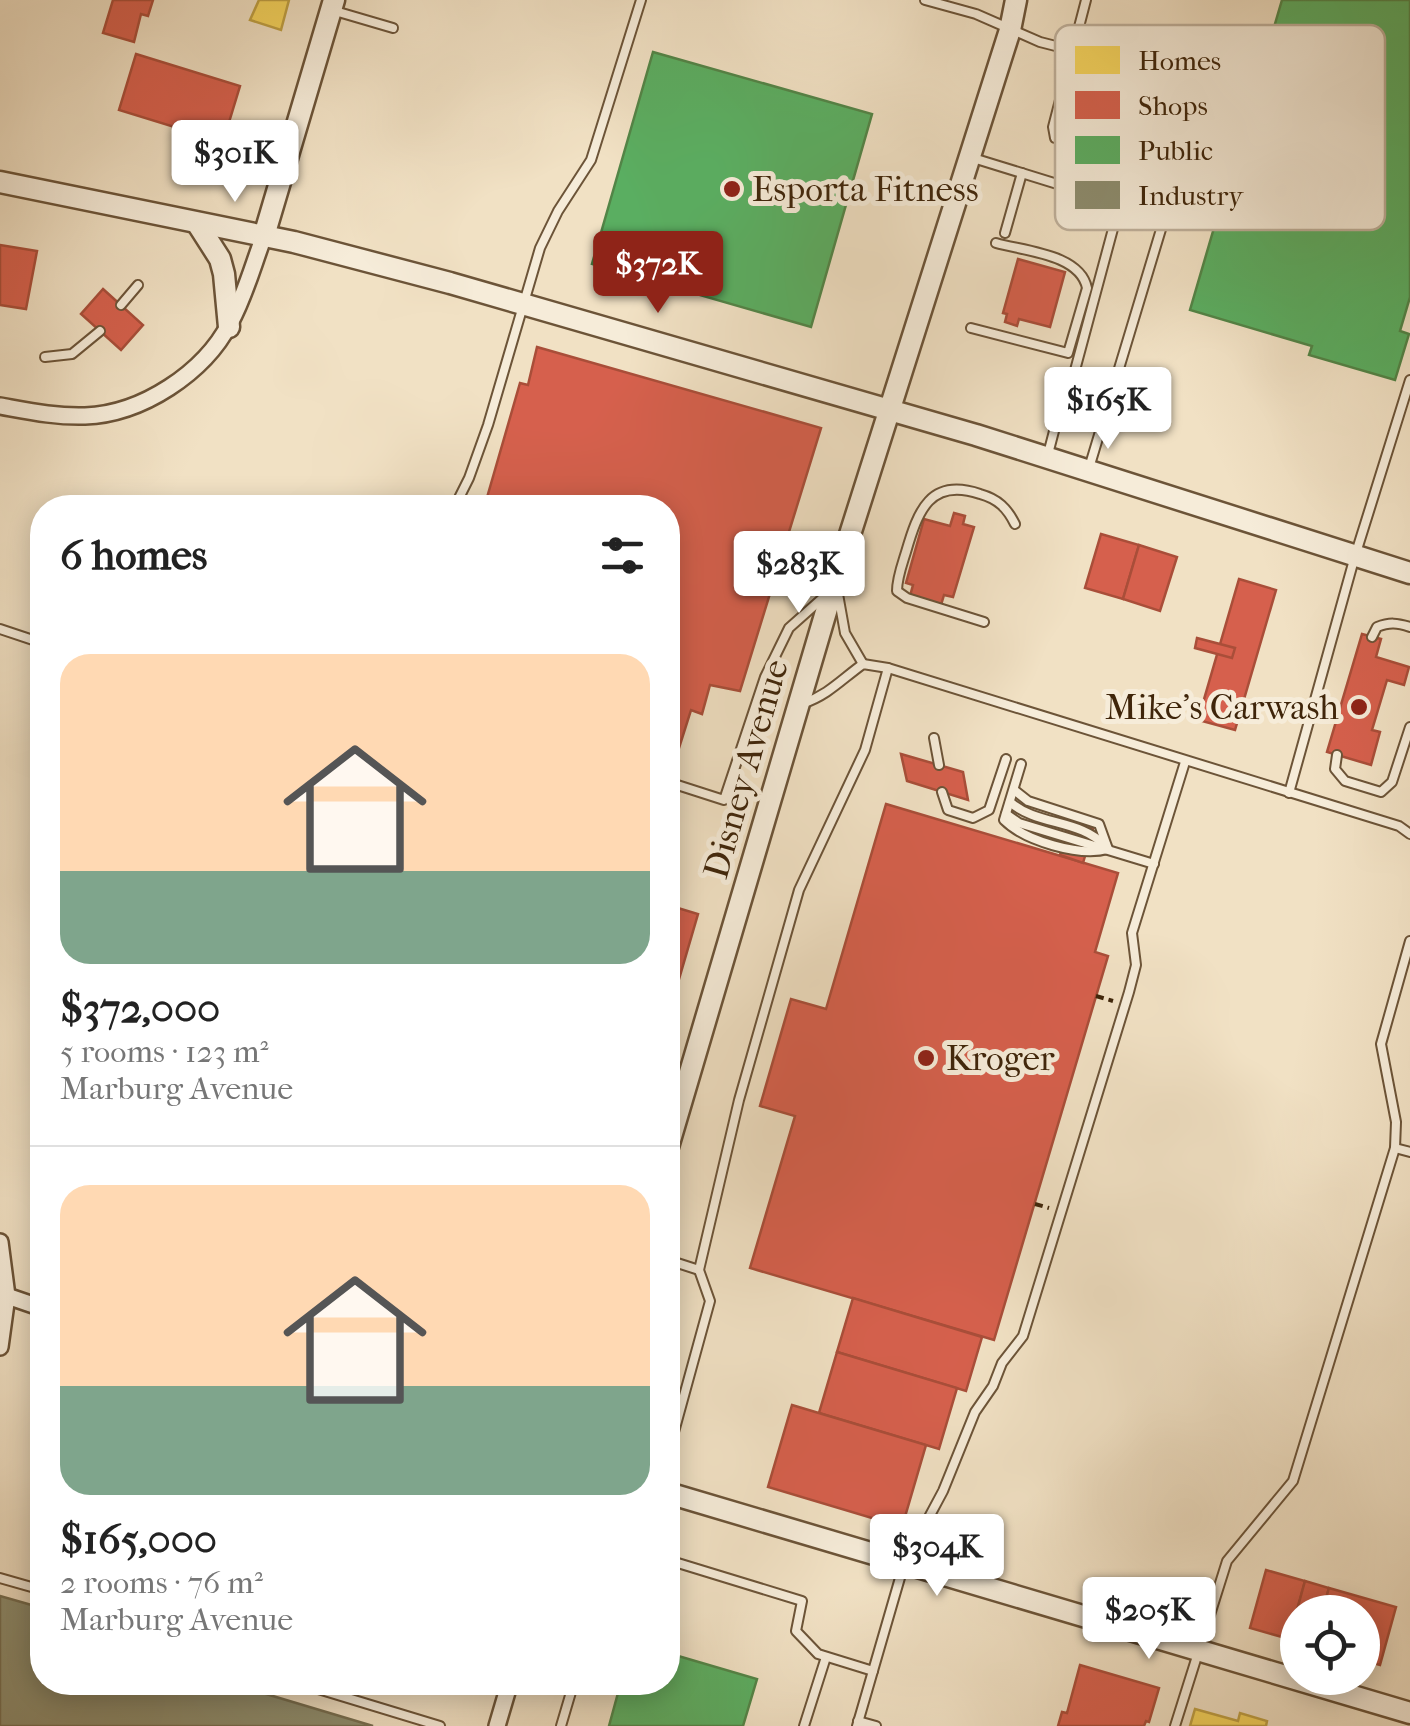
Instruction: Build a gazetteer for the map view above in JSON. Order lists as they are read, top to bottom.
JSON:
{
  "streets": {
    "street": ["Disney Avenue"]
  },
  "places": ["Esporta Fitness", "Mike's Carwash", "Kroger"],
  "legend": [
    "Homes",
    "Shops",
    "Public",
    "Industry"
  ],
  "page": {
    "price": [
      "$301K",
      "$372K",
      "$165K",
      "$283K",
      "$304K",
      "$205K"
    ],
    "heading": "6 homes",
    "list": [
      {
        "name": "$372,000",
        "note": "5 rooms · 123 m² · Marburg Avenue"
      },
      {
        "name": "$165,000",
        "note": "2 rooms · 76 m² · Marburg Avenue"
      }
    ]
  }
}
